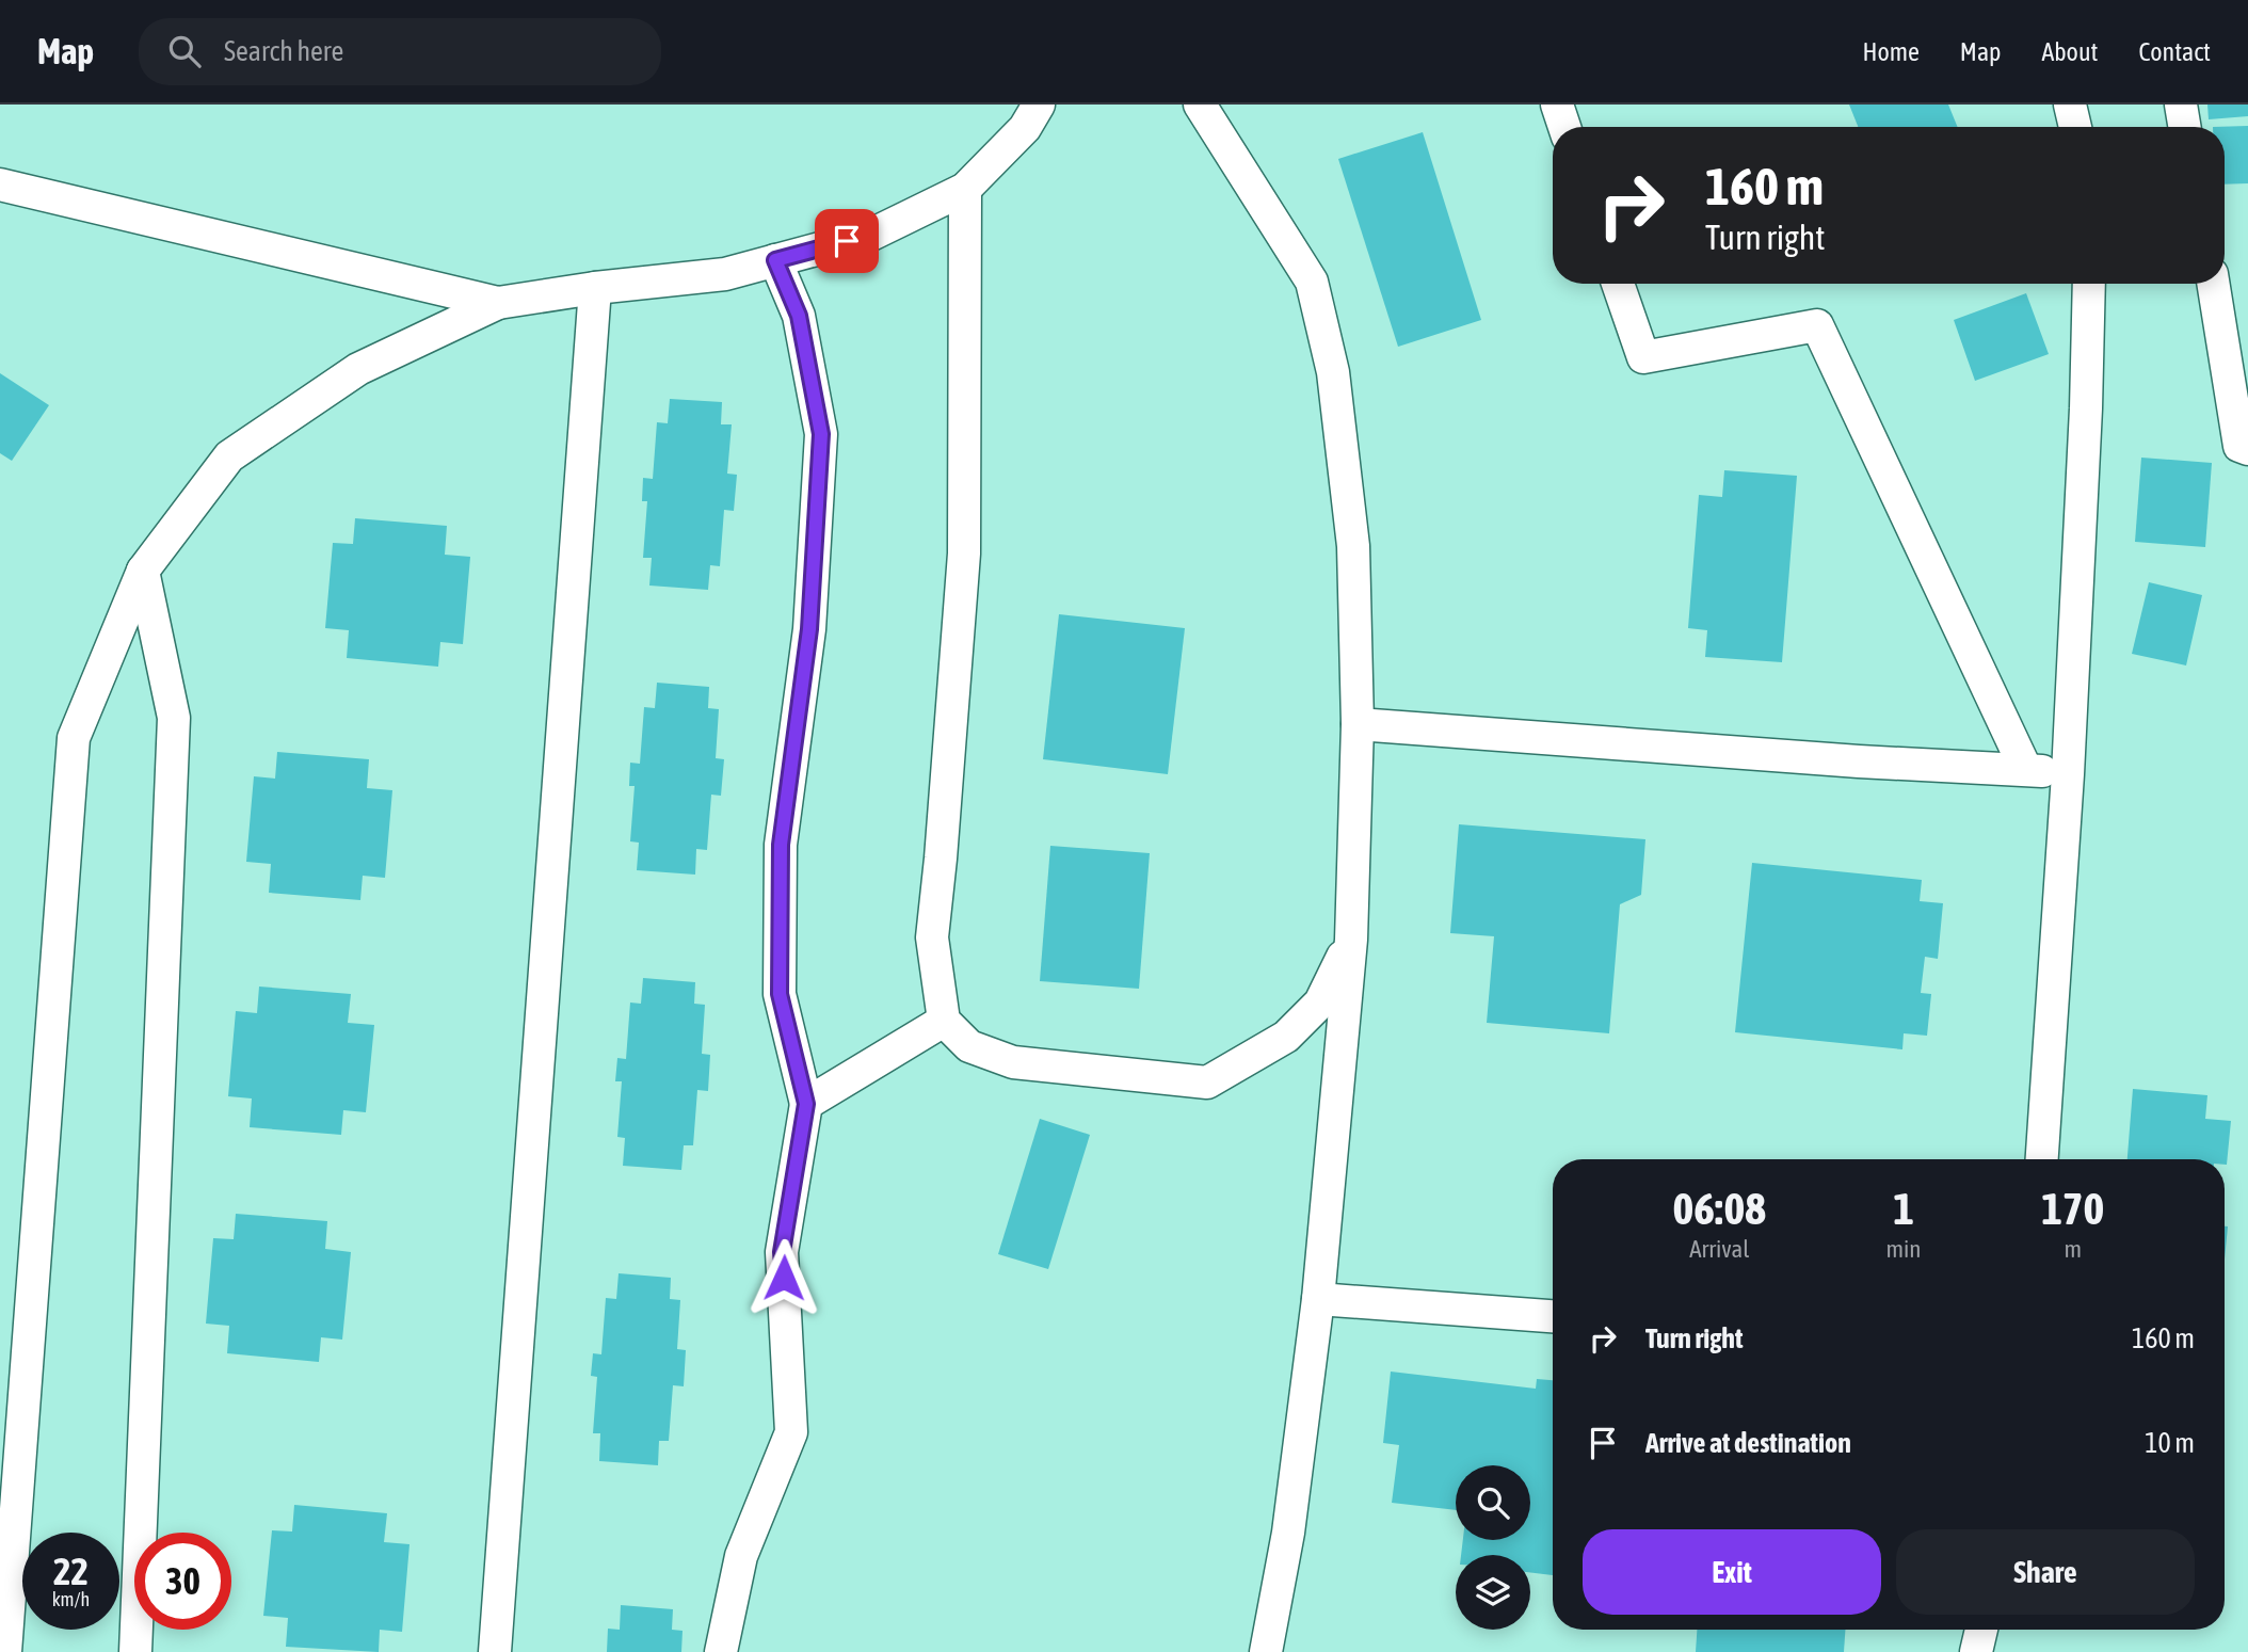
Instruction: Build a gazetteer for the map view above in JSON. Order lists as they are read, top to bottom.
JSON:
{
  "page": {
    "header": "Map",
    "search": "Search here",
    "nav": [
      "Home",
      "Map",
      "About",
      "Contact"
    ],
    "turn": ["160 m", "Turn right"],
    "eta": [
      "06:08",
      "Arrival",
      "1",
      "min",
      "170",
      "m"
    ],
    "list": [
      {
        "name": "Turn right",
        "value": "160 m"
      },
      {
        "name": "Arrive at destination",
        "value": "10 m"
      }
    ],
    "buttons": ["Exit", "Share"],
    "speed": "22 km/h",
    "limit": "30"
  }
}
